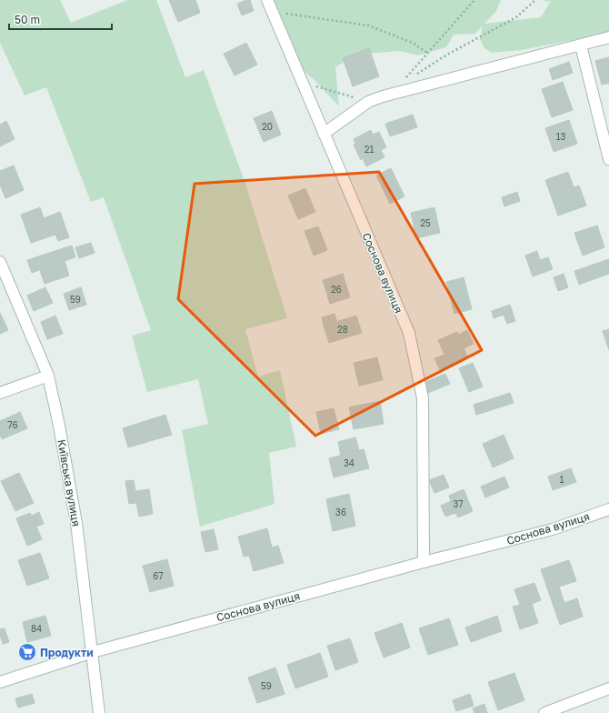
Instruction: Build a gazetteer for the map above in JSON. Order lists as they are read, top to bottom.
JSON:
{
  "streets": {
    "street": ["Соснова вулиця", "Київська вулиця"]
  },
  "crossings": [
    ["Соснова вулиця", "Київська вулиця"]
  ],
  "places": {
    "supermarket": ["Продукти"]
  },
  "house_numbers": [
    "20",
    "13",
    "21",
    "25",
    "26",
    "59",
    "28",
    "76",
    "34",
    "1",
    "37",
    "36",
    "67",
    "84",
    "59"
  ],
  "scale_bar": "50 m"
}
